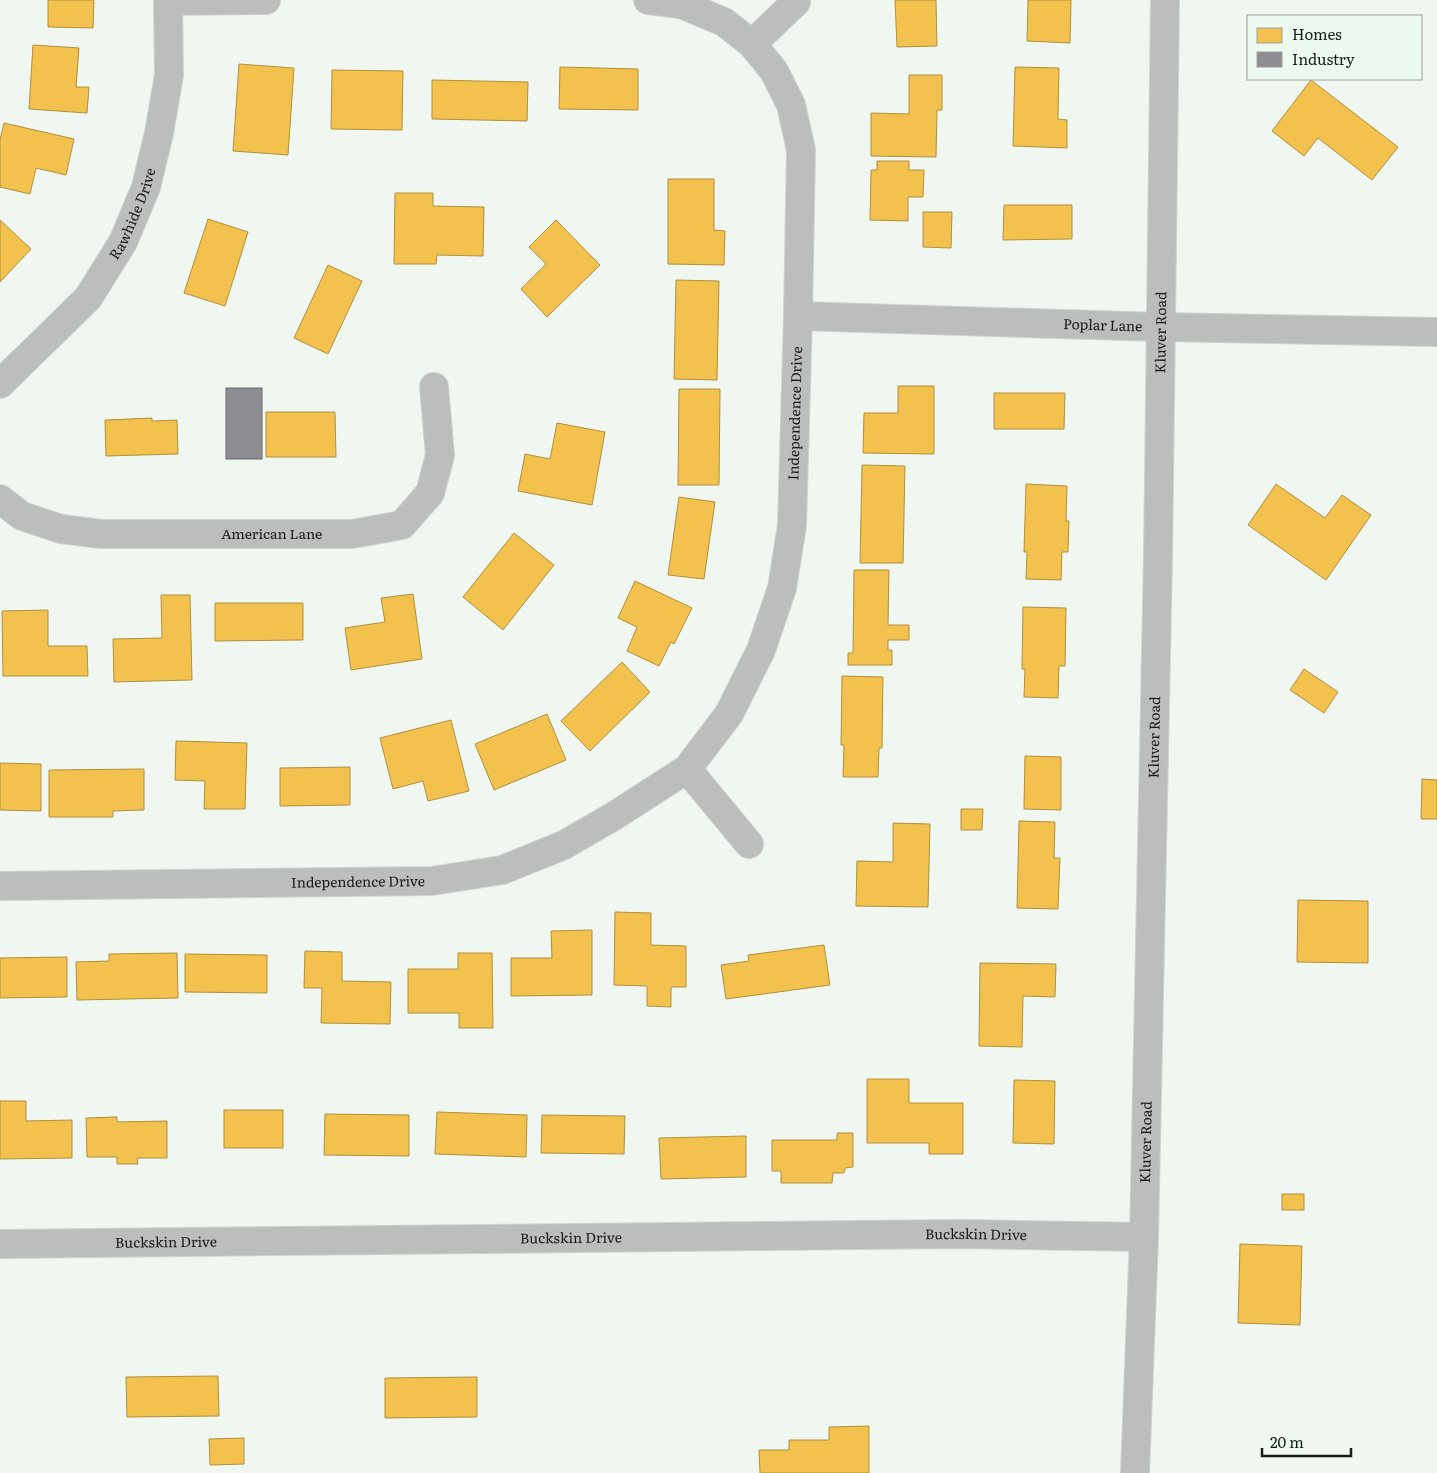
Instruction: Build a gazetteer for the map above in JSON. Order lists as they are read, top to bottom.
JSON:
{
  "streets": {
    "street": [
      "Rawhide Drive",
      "Poplar Lane",
      "Kluver Road",
      "Independence Drive",
      "American Lane",
      "Buckskin Drive"
    ]
  },
  "crossings": [
    ["Poplar Lane", "Kluver Road"],
    ["Poplar Lane", "Independence Drive"],
    ["Kluver Road", "Buckskin Drive"]
  ],
  "legend": ["Homes", "Industry"],
  "scale_bar": "20 m"
}
